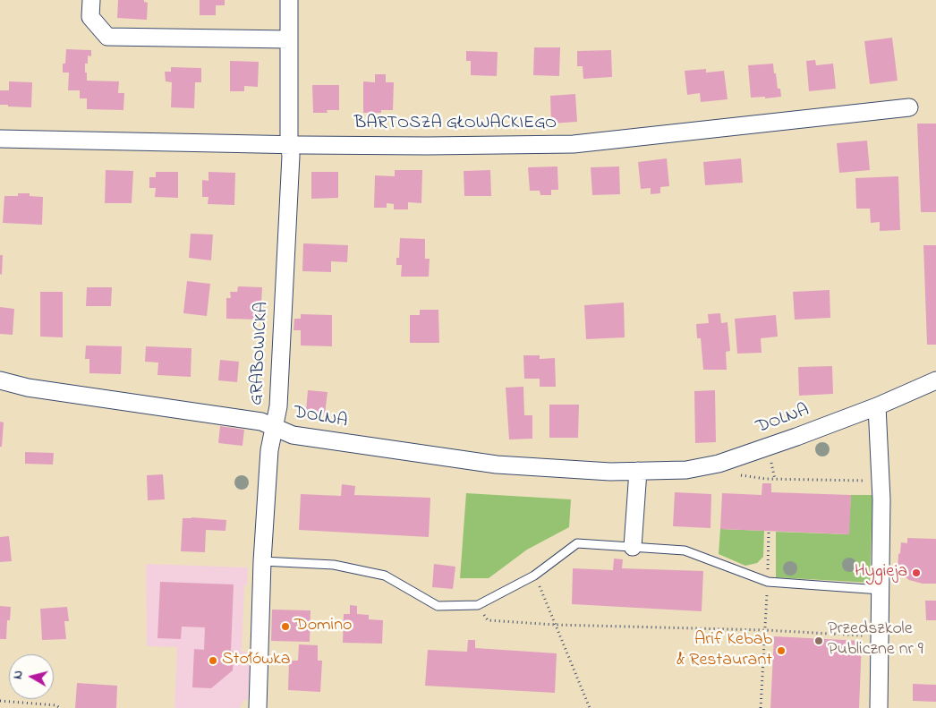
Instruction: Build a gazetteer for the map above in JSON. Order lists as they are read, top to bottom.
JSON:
{
  "streets": {
    "street": ["BARTOSZA GŁOWACKIEGO", "GRABOWICKA", "DOLNA"]
  },
  "crossings": [
    ["BARTOSZA GŁOWACKIEGO", "GRABOWICKA"],
    ["GRABOWICKA", "DOLNA"]
  ],
  "places": [
    "Hygieja",
    "Domino",
    "Przedszkole Publiczne nr 9",
    "Arif Kebab & Restaurant",
    "Stołówka"
  ],
  "north": "left"
}
